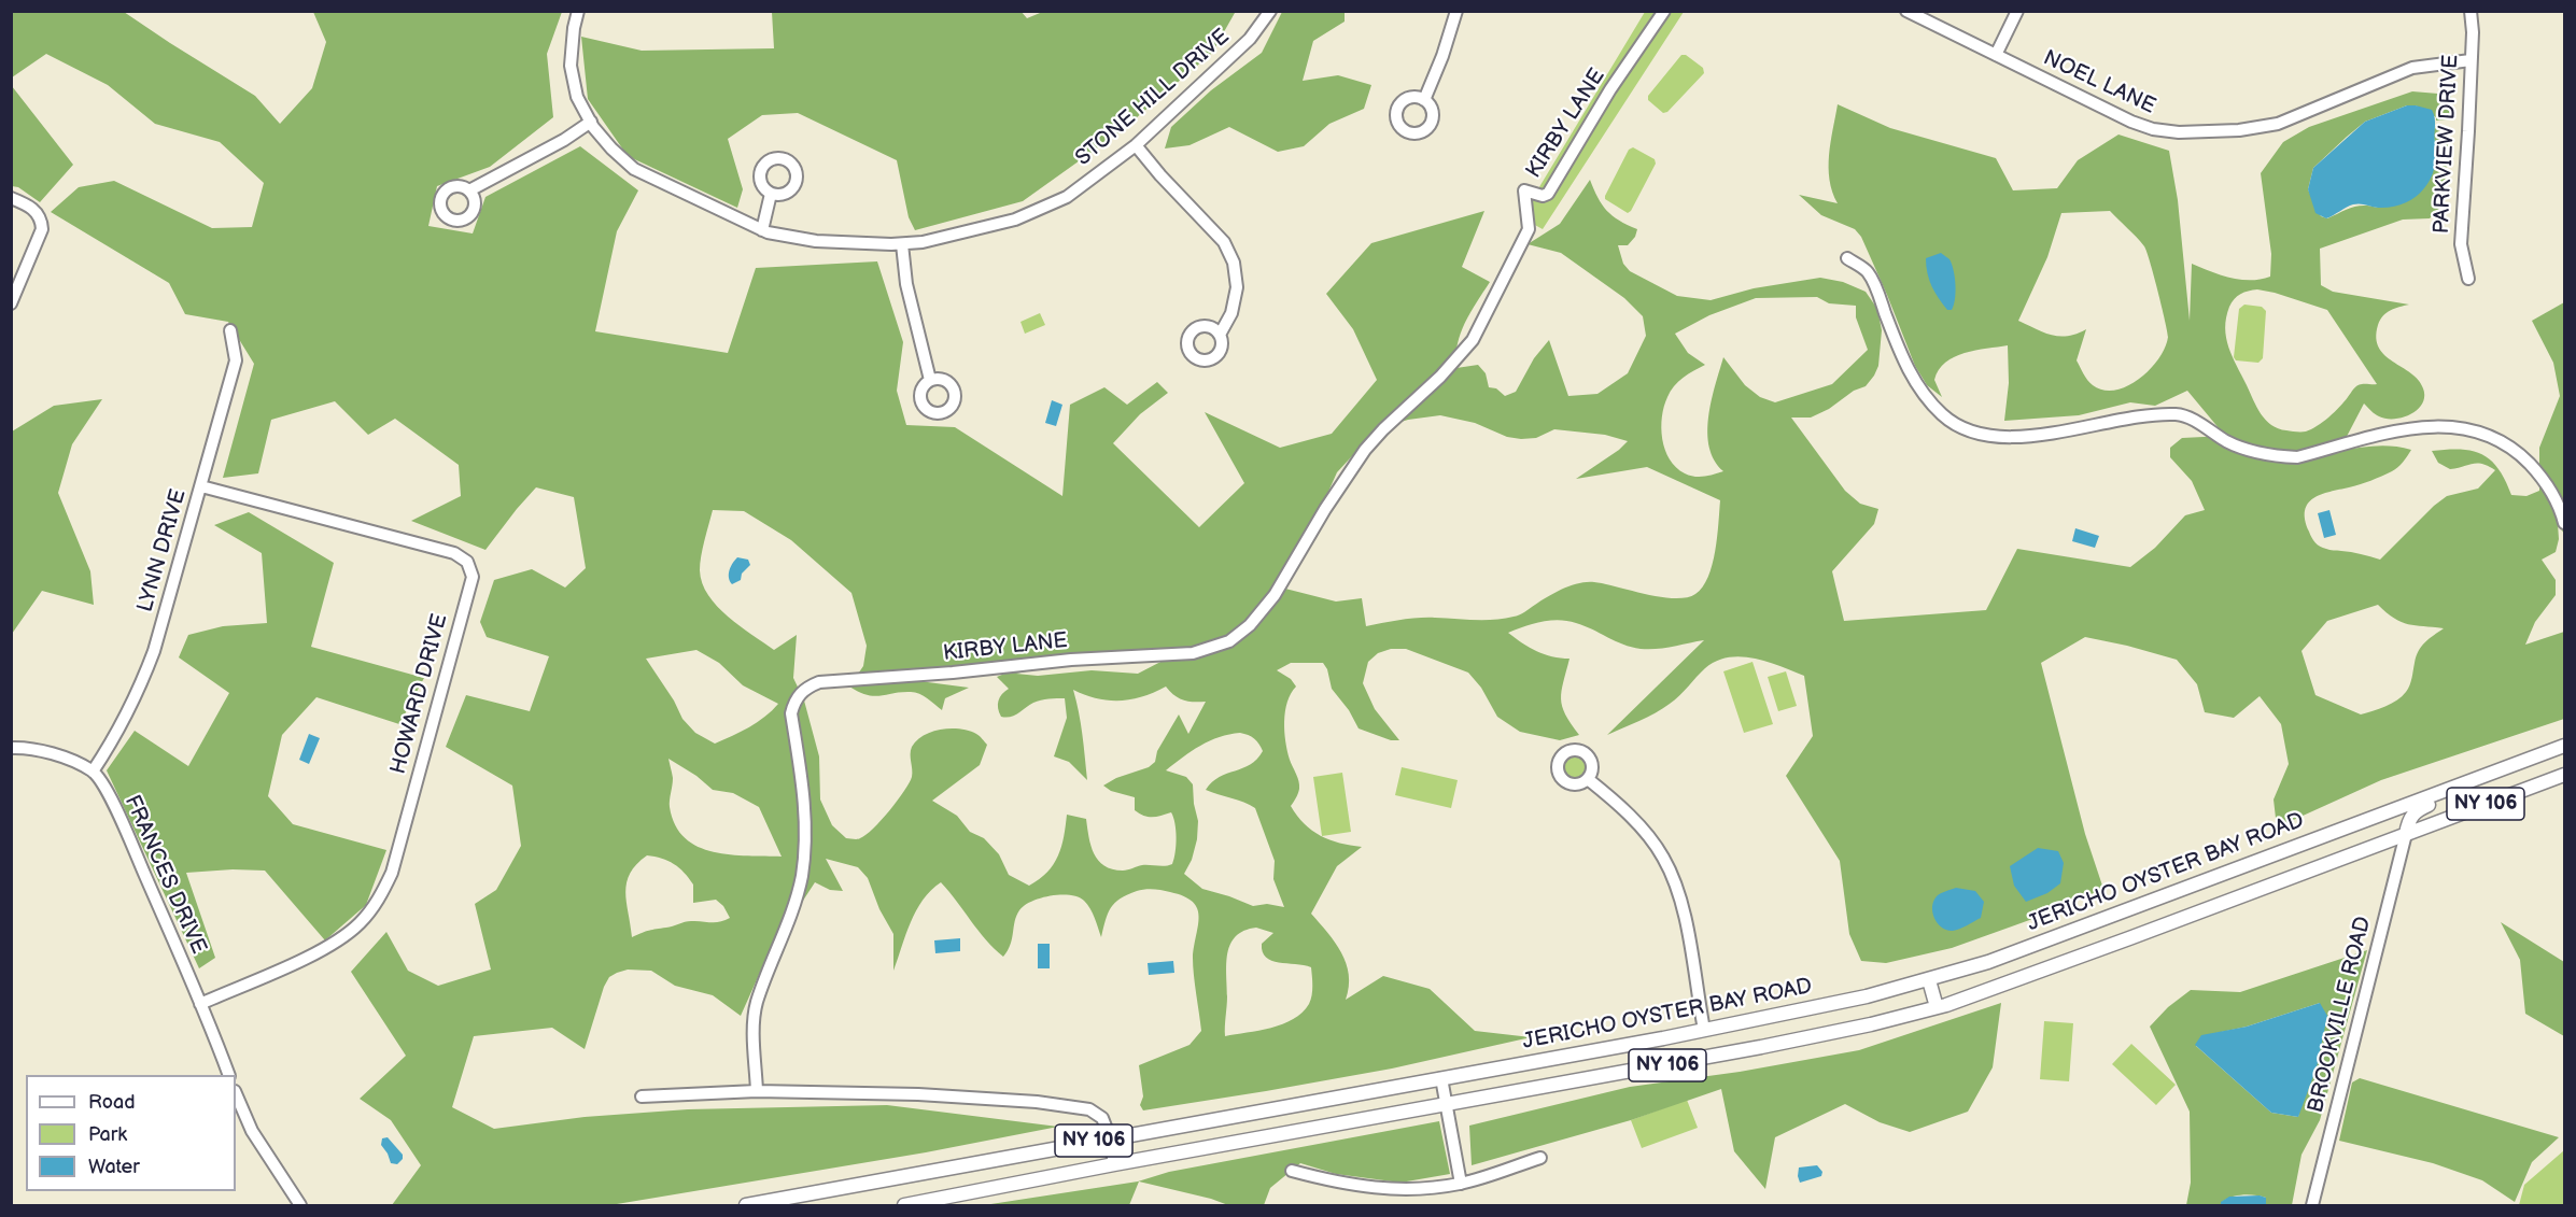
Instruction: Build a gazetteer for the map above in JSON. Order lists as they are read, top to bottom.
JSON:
{
  "streets": {
    "main road": ["NY 106", "JERICHO OYSTER BAY ROAD"],
    "street": [
      "NOEL LANE",
      "STONE HILL DRIVE",
      "KIRBY LANE",
      "PARKVIEW DRIVE",
      "LYNN DRIVE",
      "HOWARD DRIVE",
      "FRANCES DRIVE",
      "BROOKVILLE ROAD"
    ]
  },
  "crossings": [
    ["NOEL LANE", "PARKVIEW DRIVE"],
    ["LYNN DRIVE", "HOWARD DRIVE"],
    ["LYNN DRIVE", "FRANCES DRIVE"],
    ["HOWARD DRIVE", "FRANCES DRIVE"],
    ["NY 106", "BROOKVILLE ROAD"]
  ],
  "legend": ["Road", "Park", "Water"]
}
